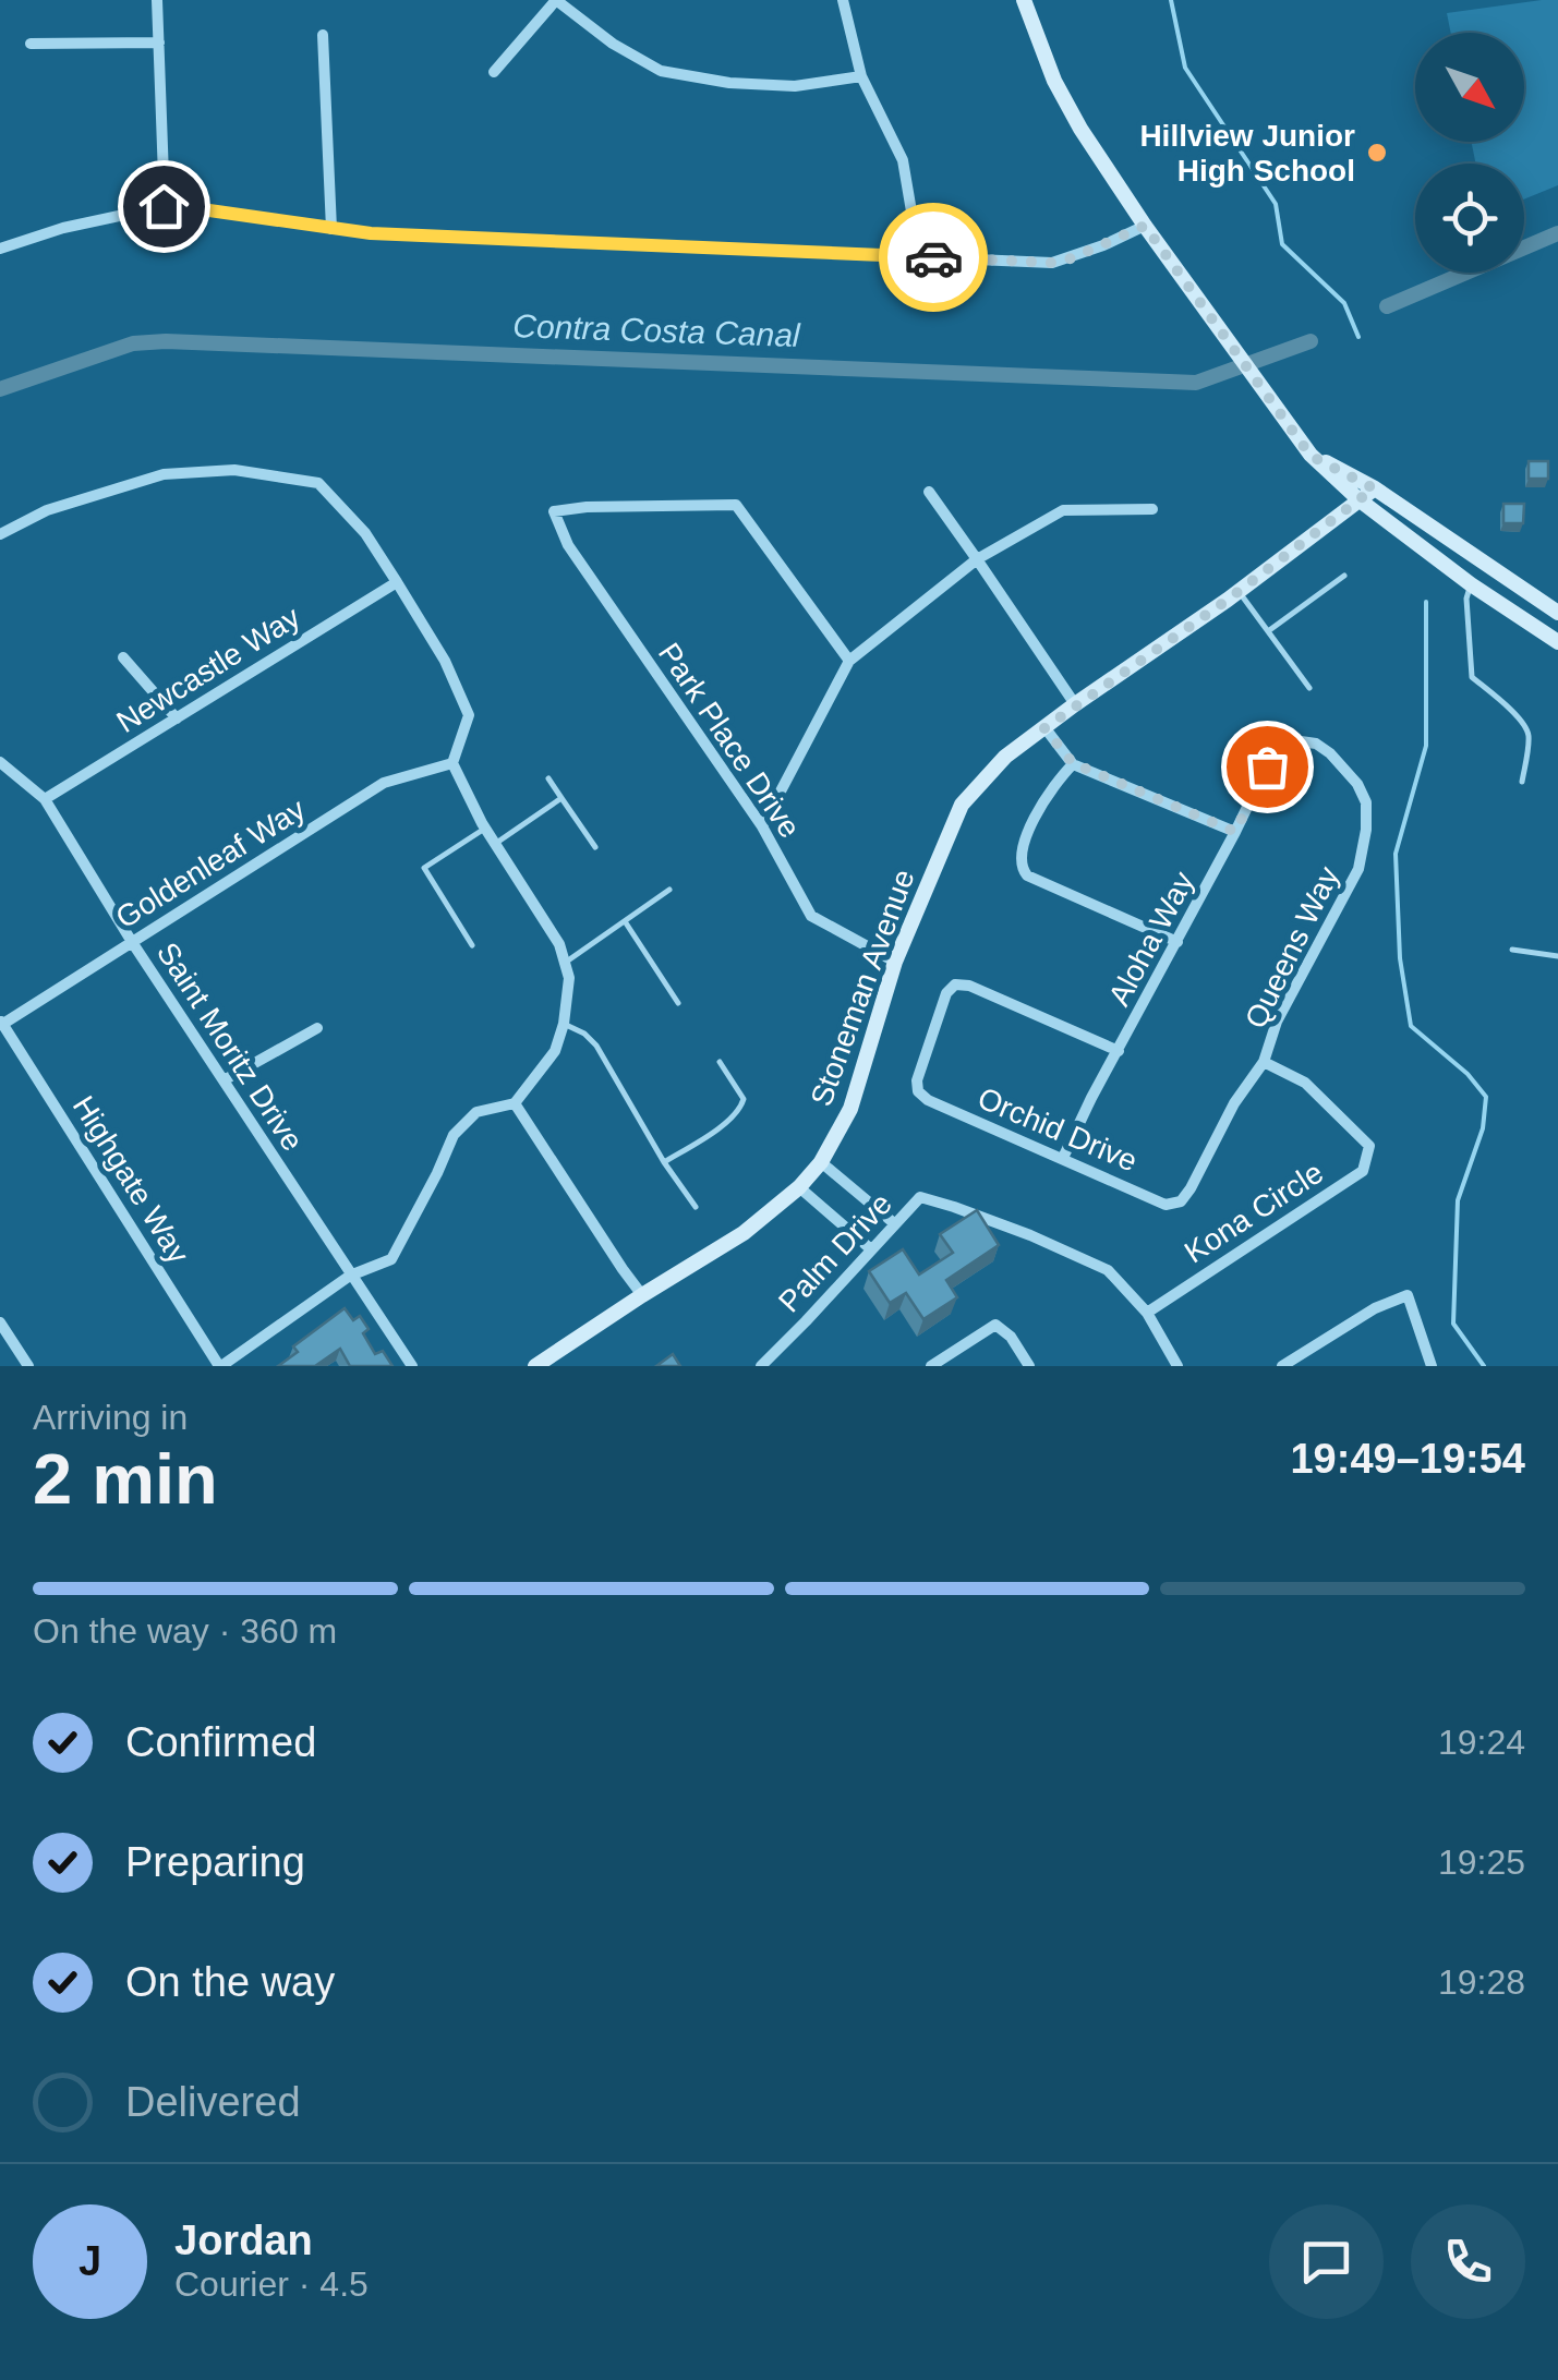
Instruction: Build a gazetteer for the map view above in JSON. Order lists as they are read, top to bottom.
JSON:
{
  "streets": {
    "street": [
      "Newcastle Way",
      "Park Place Drive",
      "Goldenleaf Way",
      "Aloha Way",
      "Queens Way",
      "Stoneman Avenue",
      "Saint Moritz Drive",
      "Orchid Drive",
      "Highgate Way",
      "Kona Circle",
      "Palm Drive"
    ]
  },
  "crossings": [
    ["Newcastle Way", "Saint Moritz Drive"],
    ["Park Place Drive", "Stoneman Avenue"],
    ["Goldenleaf Way", "Saint Moritz Drive"],
    ["Goldenleaf Way", "Highgate Way"],
    ["Aloha Way", "Queens Way"],
    ["Aloha Way", "Orchid Drive"],
    ["Queens Way", "Orchid Drive"],
    ["Queens Way", "Kona Circle"],
    ["Kona Circle", "Palm Drive"]
  ],
  "water": ["Contra Costa Canal"],
  "places": ["Hillview Junior High School"],
  "north": "bottom right",
  "page": {
    "heading": ["2 min", "Arriving in", "19:49–19:54"],
    "panel": ["Jordan", "Courier · 4.5"],
    "bar": "On the way · 360 m",
    "list": [
      ["Confirmed", "19:24"],
      ["Preparing", "19:25"],
      ["On the way", "19:28"],
      "Delivered"
    ],
    "round": "J"
  }
}
